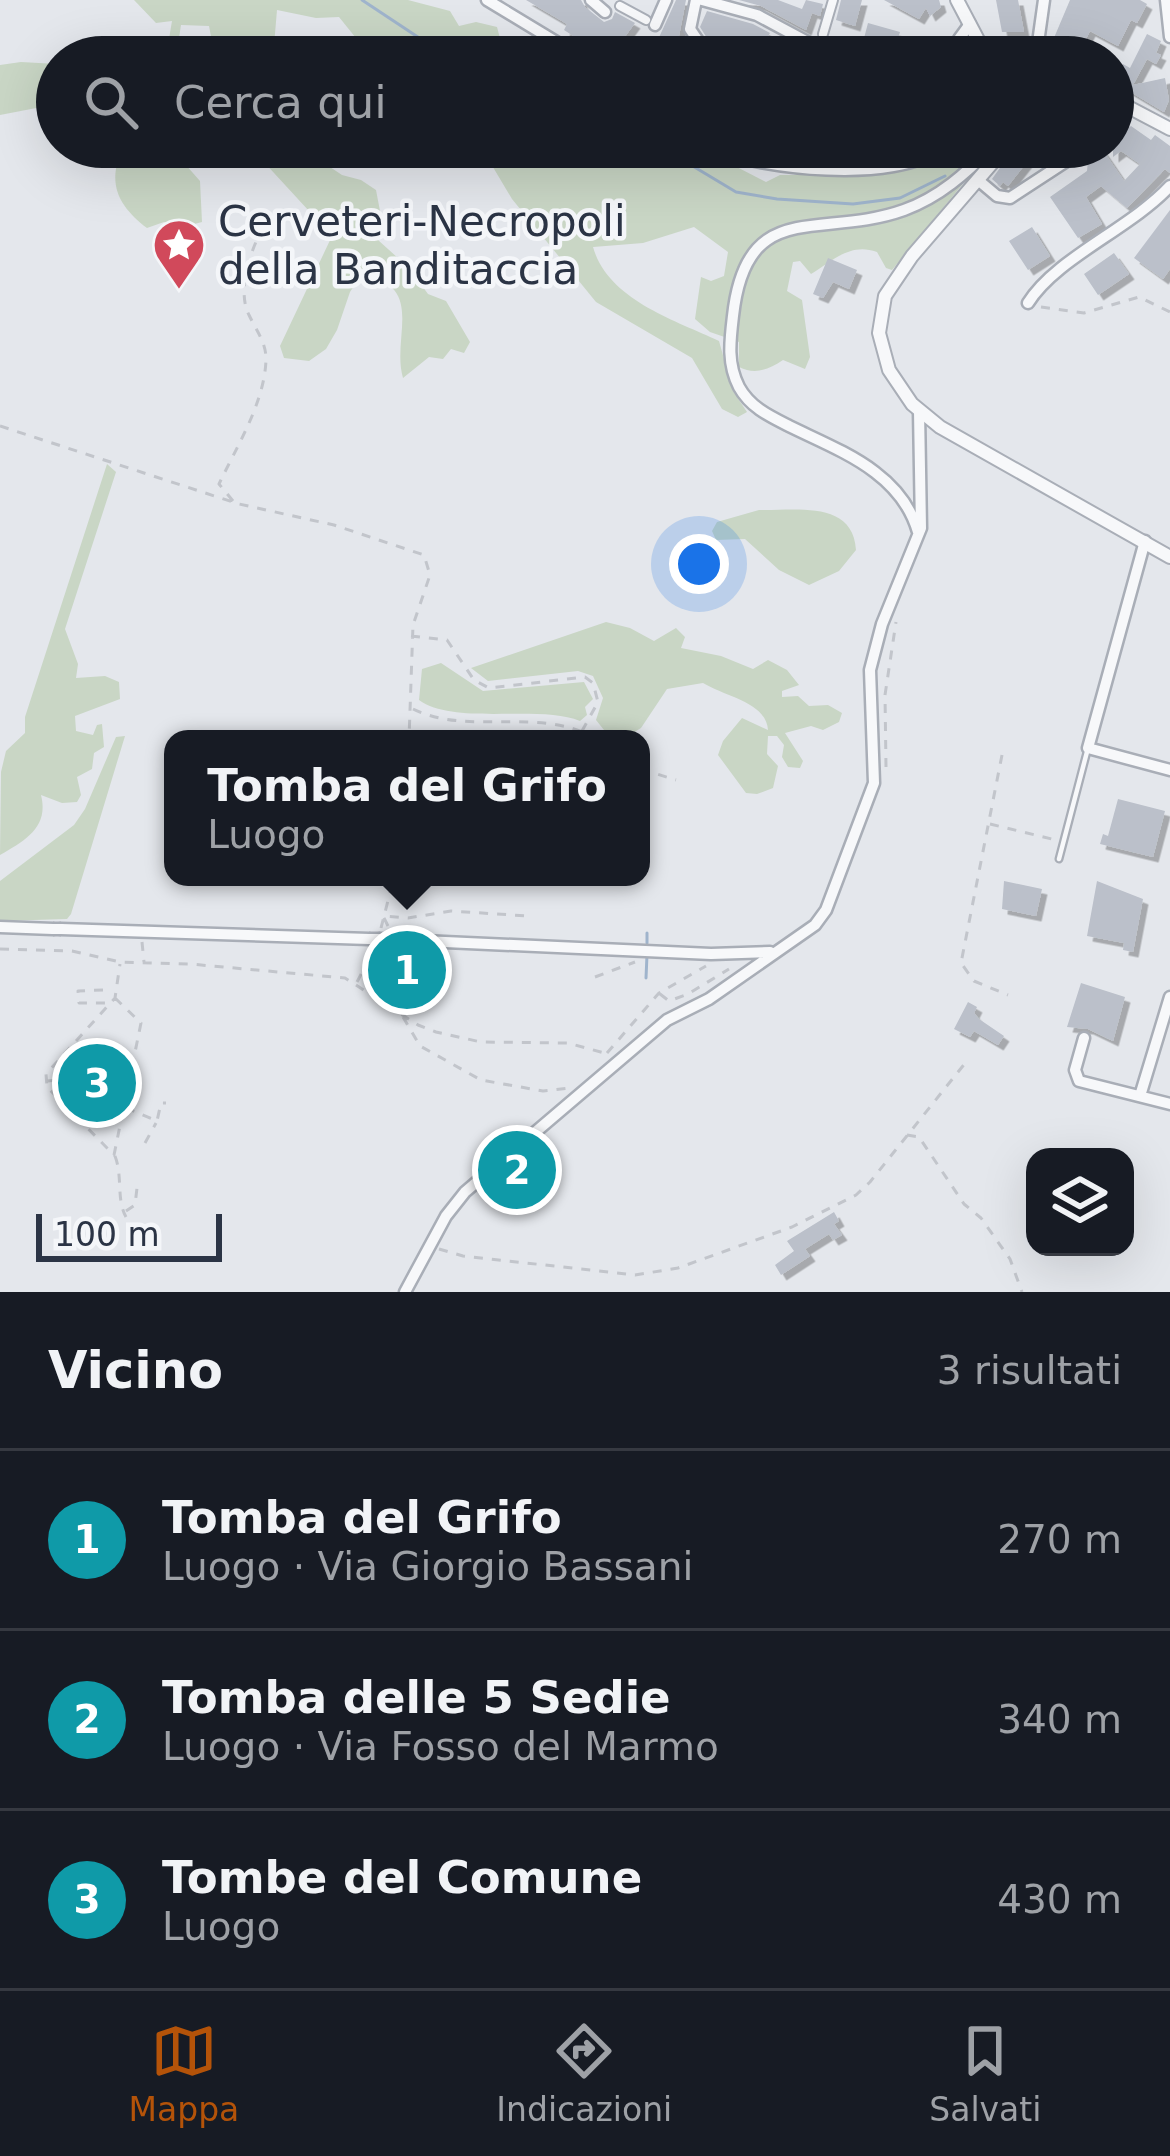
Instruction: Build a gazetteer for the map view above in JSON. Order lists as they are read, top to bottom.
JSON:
{
  "places": {
    "place": ["Cerveteri-Necropoli della Banditaccia"]
  },
  "scale_bar": "100 m",
  "page": {
    "search": "Cerca qui",
    "popup": ["Tomba del Grifo", "Luogo"],
    "pins": ["1", "3", "2"],
    "scale": "100 m",
    "heading": ["Vicino", "3 risultati"],
    "list": [
      {
        "mark": "1",
        "name": "Tomba del Grifo",
        "note": "Luogo · Via Giorgio Bassani",
        "value": "270 m"
      },
      {
        "mark": "2",
        "name": "Tomba delle 5 Sedie",
        "note": "Luogo · Via Fosso del Marmo",
        "value": "340 m"
      },
      {
        "mark": "3",
        "name": "Tombe del Comune",
        "note": "Luogo",
        "value": "430 m"
      }
    ],
    "nav": ["Mappa", "Indicazioni", "Salvati"]
  }
}
